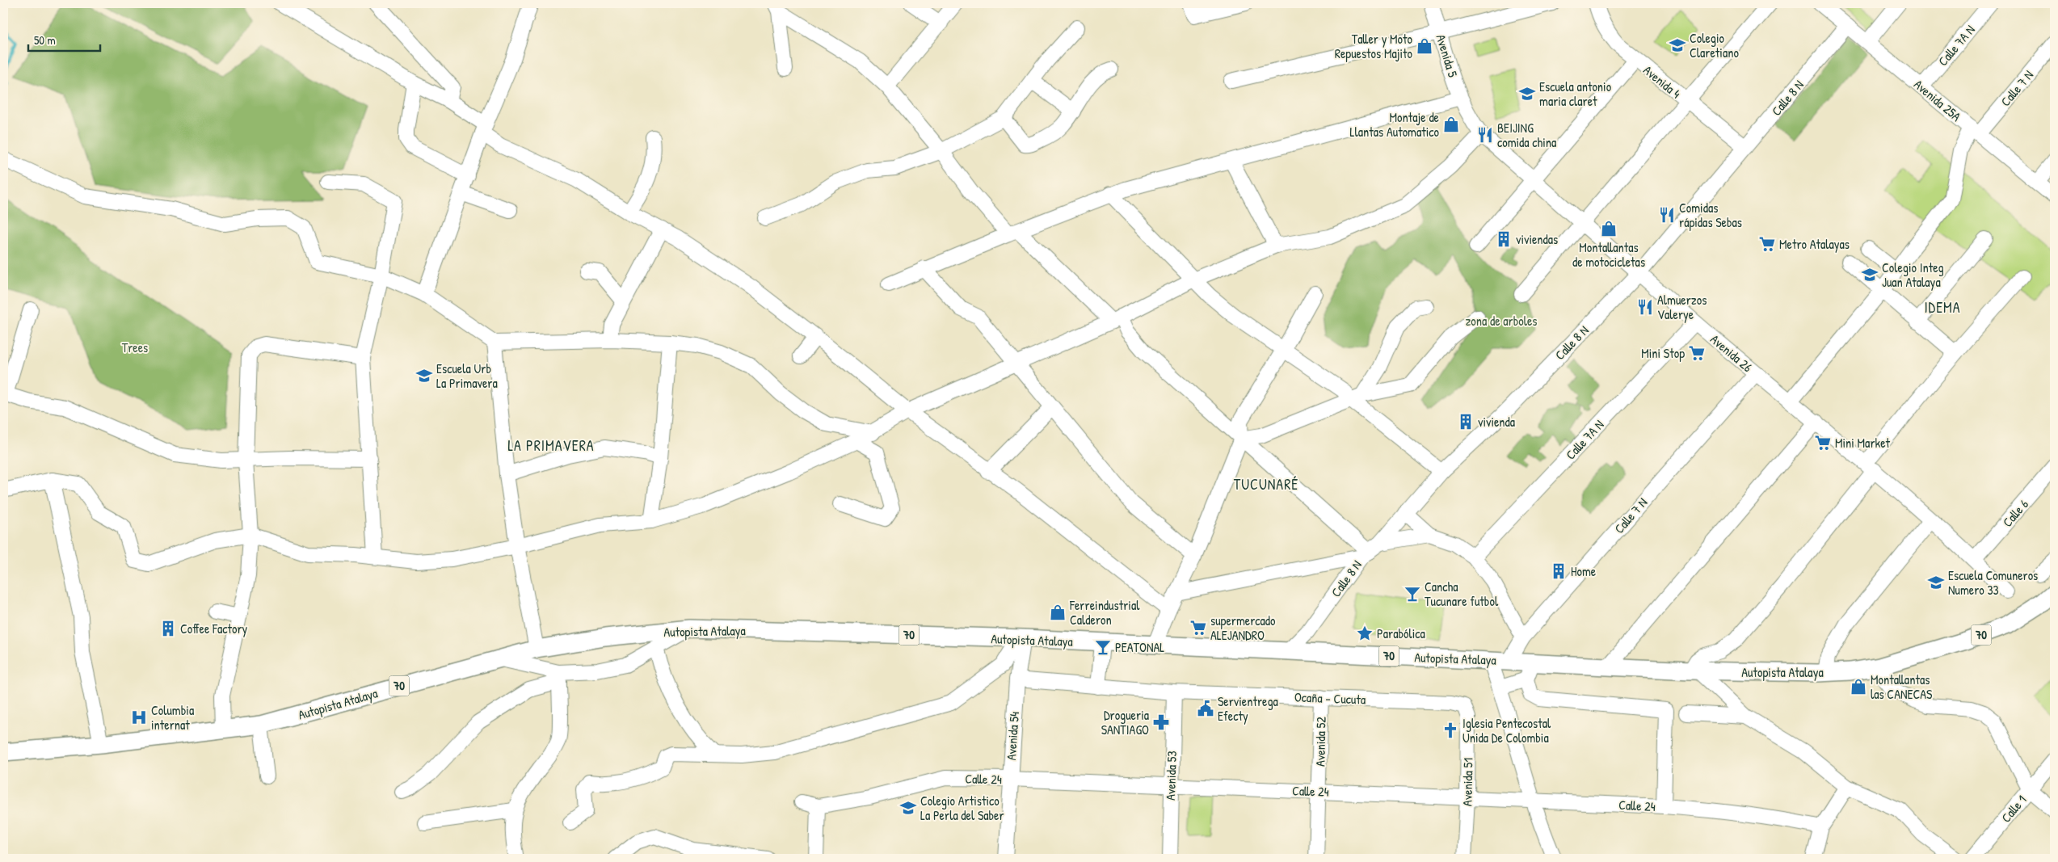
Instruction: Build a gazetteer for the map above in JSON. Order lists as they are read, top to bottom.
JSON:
{
  "streets": {
    "main road": ["Autopista Atalaya", "70"],
    "street": [
      "Calle 7A N",
      "Avenida 5",
      "Avenida 4",
      "Calle 7 N",
      "Calle 8 N",
      "Avenida 25A",
      "Avenida 26",
      "Calle 6",
      "Ocaña - Cucuta",
      "Avenida 54",
      "Avenida 52",
      "Avenida 53",
      "Calle 24",
      "Avenida 51",
      "Calle 1"
    ]
  },
  "crossings": [
    ["Calle 7A N", "Avenida 25A"],
    ["Calle 7A N", "Avenida 26"],
    ["Avenida 5", "Avenida 26"],
    ["Avenida 4", "Calle 8 N"],
    ["Calle 7 N", "Avenida 25A"],
    ["Calle 7 N", "Avenida 26"],
    ["Calle 7 N", "Autopista Atalaya"],
    ["Calle 8 N", "Avenida 25A"],
    ["Calle 8 N", "Avenida 26"],
    ["Calle 8 N", "Autopista Atalaya"],
    ["Avenida 26", "Calle 6"],
    ["Autopista Atalaya", "Avenida 54"],
    ["Ocaña - Cucuta", "Avenida 54"],
    ["Ocaña - Cucuta", "Avenida 52"],
    ["Ocaña - Cucuta", "Avenida 53"],
    ["Ocaña - Cucuta", "Avenida 51"],
    ["Avenida 54", "Calle 24"],
    ["Avenida 52", "Calle 24"],
    ["Avenida 53", "Calle 24"],
    ["Calle 24", "Avenida 51"]
  ],
  "districts": ["IDEMA", "LA PRIMAVERA", "TUCUNARÉ"],
  "parks": ["zona de arboles", "Trees"],
  "places": {
    "school or university": [
      "Colegio Claretiano",
      "Escuela antonio maria claret",
      "Colegio Integ Juan Atalaya",
      "Escuela Urb La Primavera",
      "Escuela Comuneros Numero 33",
      "Colegio Artistico La Perla del Saber"
    ],
    "shop": [
      "Taller y Moto Repuestos Majito",
      "Montaje de Llantas Automatico",
      "Montallantas de motocicletas",
      "Ferreindustrial Calderon",
      "Montallantas las CANECAS"
    ],
    "restaurant": ["BEIJING comida china", "Comidas rápidas Sebas", "Almuerzos Valerye"],
    "building": [
      "viviendas",
      "vivienda",
      "Home",
      "Coffee Factory"
    ],
    "supermarket": [
      "Metro Atalayas",
      "Mini Stop",
      "Mini Market",
      "supermercado ALEJANDRO"
    ],
    "bar": ["Cancha Tucunare futbol", "PEATONAL"],
    "place": ["Parabólica"],
    "public building": ["Servientrega Efecty"],
    "hospital": ["Columbia internat"],
    "pharmacy": ["Drogueria SANTIAGO"],
    "church": ["Iglesia Pentecostal Unida De Colombia"]
  },
  "scale_bar": "50 m"
}
